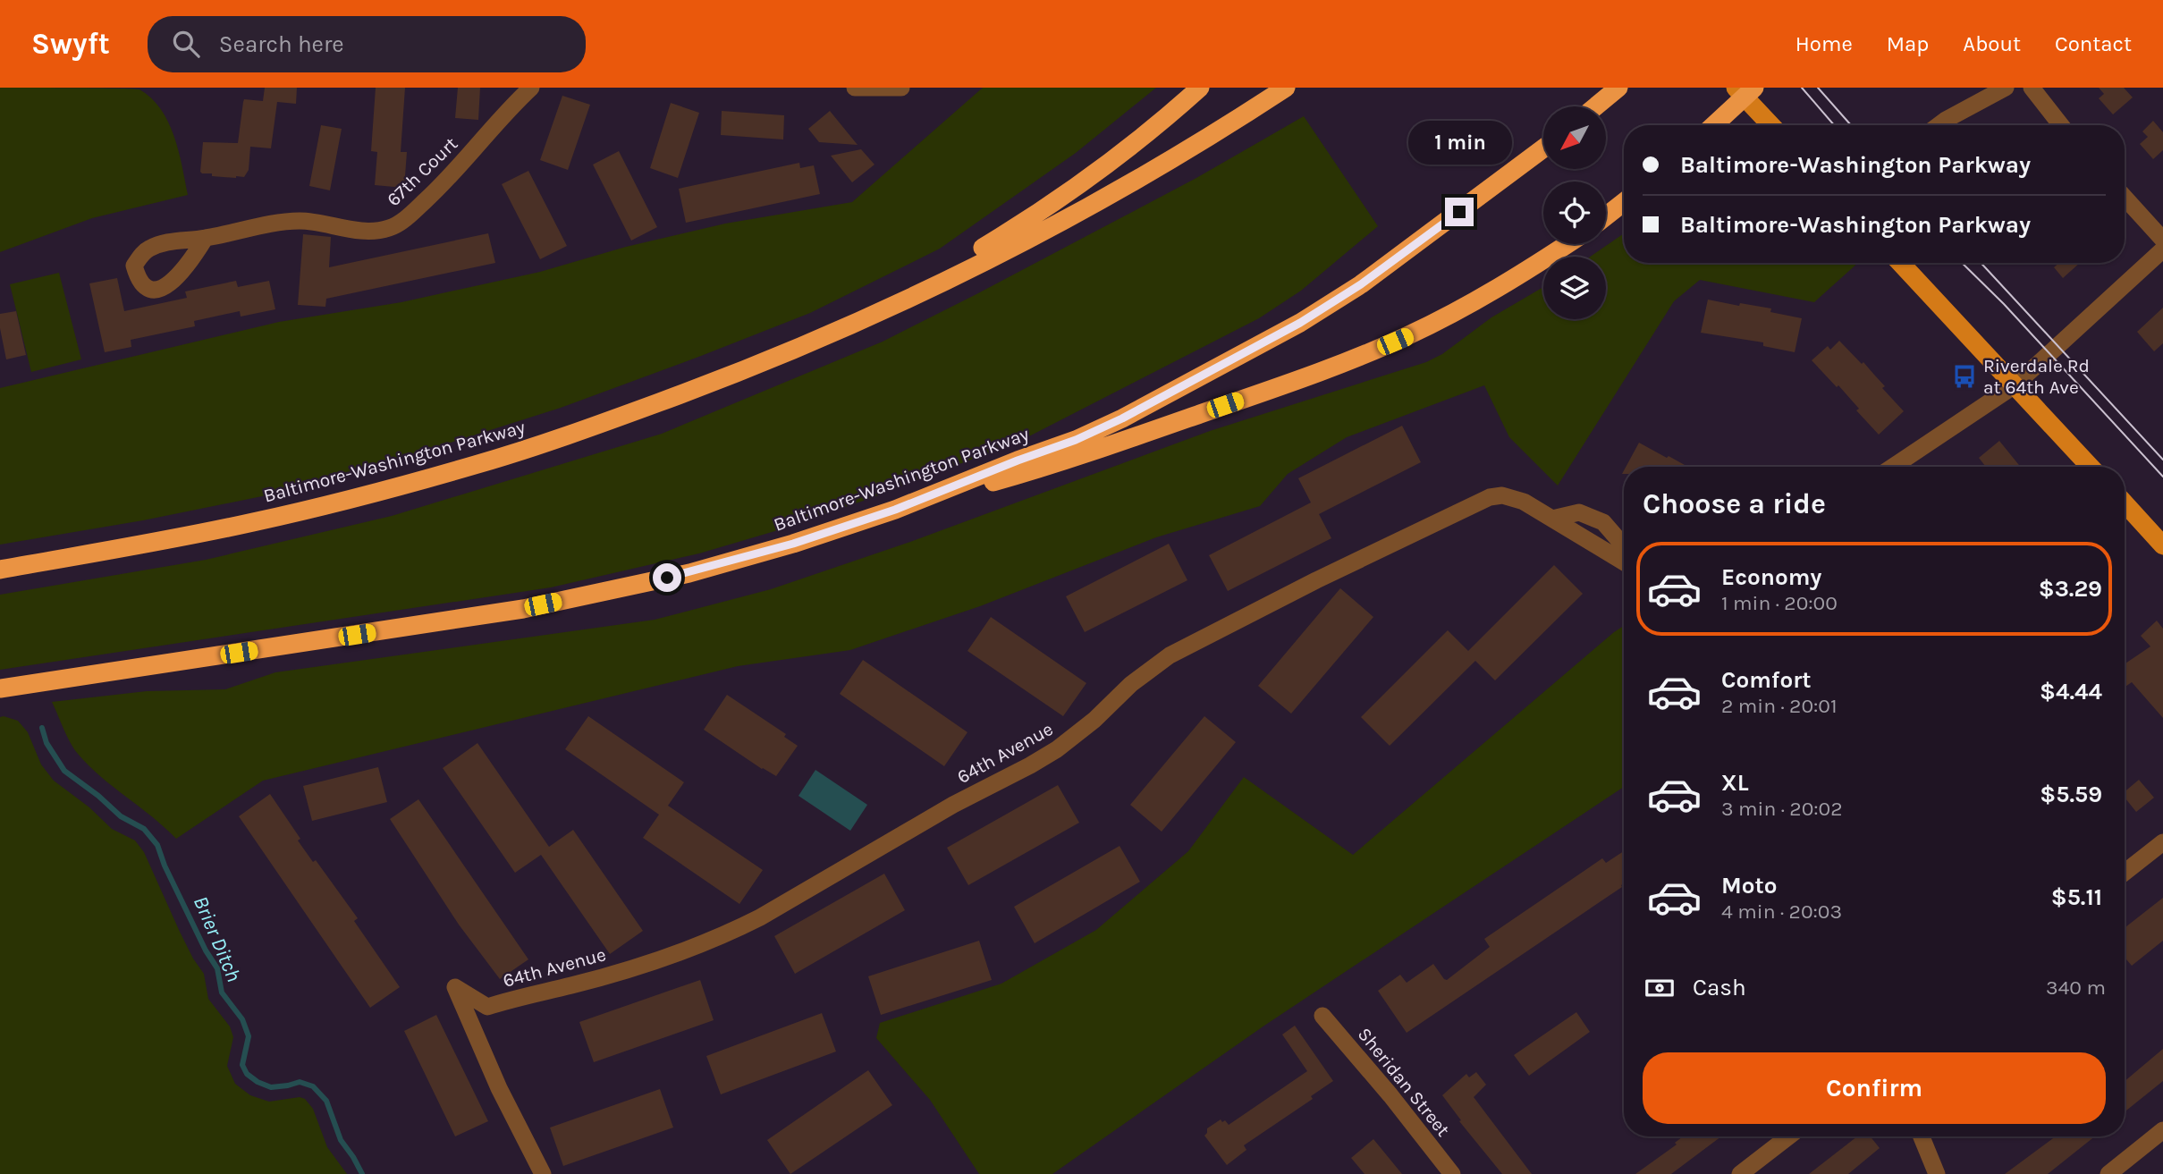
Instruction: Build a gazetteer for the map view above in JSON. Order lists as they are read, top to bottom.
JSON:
{
  "streets": {
    "highway": ["Baltimore-Washington Parkway"],
    "street": ["67th Court", "64th Avenue", "Sheridan Street"]
  },
  "water": ["Brier Ditch"],
  "places": {
    "bus stop": ["Riverdale Rd at 64th Ave"]
  },
  "north": "bottom left",
  "page": {
    "header": "Swyft",
    "search": "Search here",
    "nav": [
      "Home",
      "Map",
      "About",
      "Contact"
    ],
    "bubble": "1 min",
    "banner": ["Baltimore-Washington Parkway", "Baltimore-Washington Parkway"],
    "heading": "Choose a ride",
    "list": [
      {
        "name": "Economy",
        "note": "1 min · 20:00",
        "value": "$3.29"
      },
      {
        "name": "Comfort",
        "note": "2 min · 20:01",
        "value": "$4.44"
      },
      {
        "name": "XL",
        "note": "3 min · 20:02",
        "value": "$5.59"
      },
      {
        "name": "Moto",
        "note": "4 min · 20:03",
        "value": "$5.11"
      }
    ],
    "pay": ["Cash", "340 m"],
    "buttons": "Confirm"
  }
}
